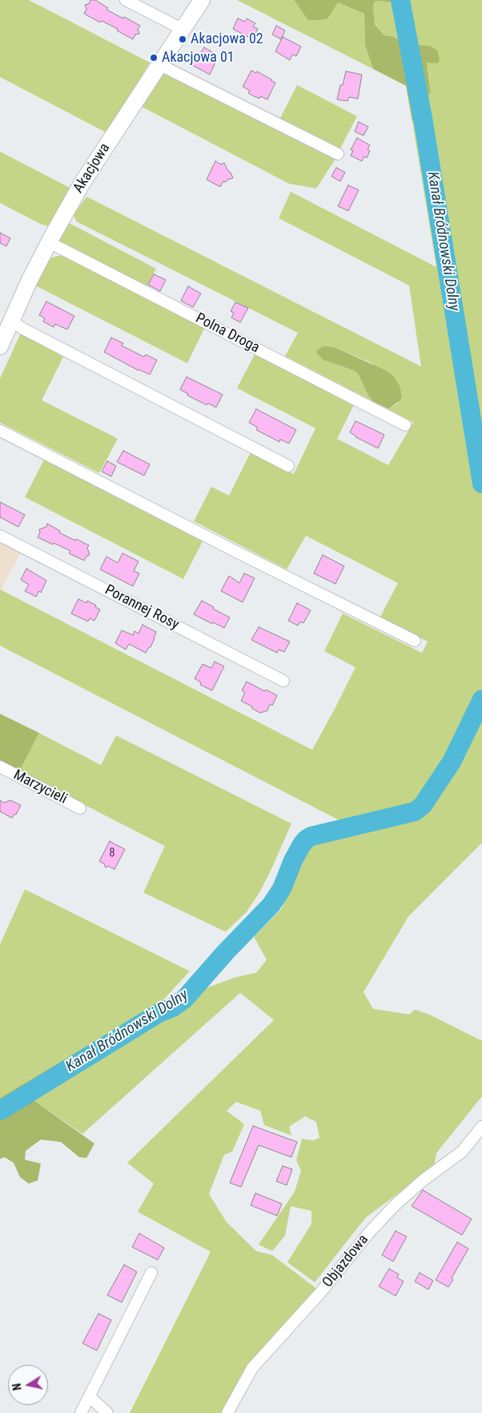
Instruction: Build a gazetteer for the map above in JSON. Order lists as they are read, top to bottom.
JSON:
{
  "streets": {
    "street": [
      "Akacjowa",
      "Polna Droga",
      "Porannej Rosy",
      "Marzycieli",
      "Objazdowa"
    ]
  },
  "crossings": [
    ["Akacjowa", "Polna Droga"]
  ],
  "water": ["Kanał Bródnowski Dolny"],
  "places": ["Akacjowa 02", "Akacjowa 01"],
  "house_numbers": ["8"],
  "north": "left"
}
